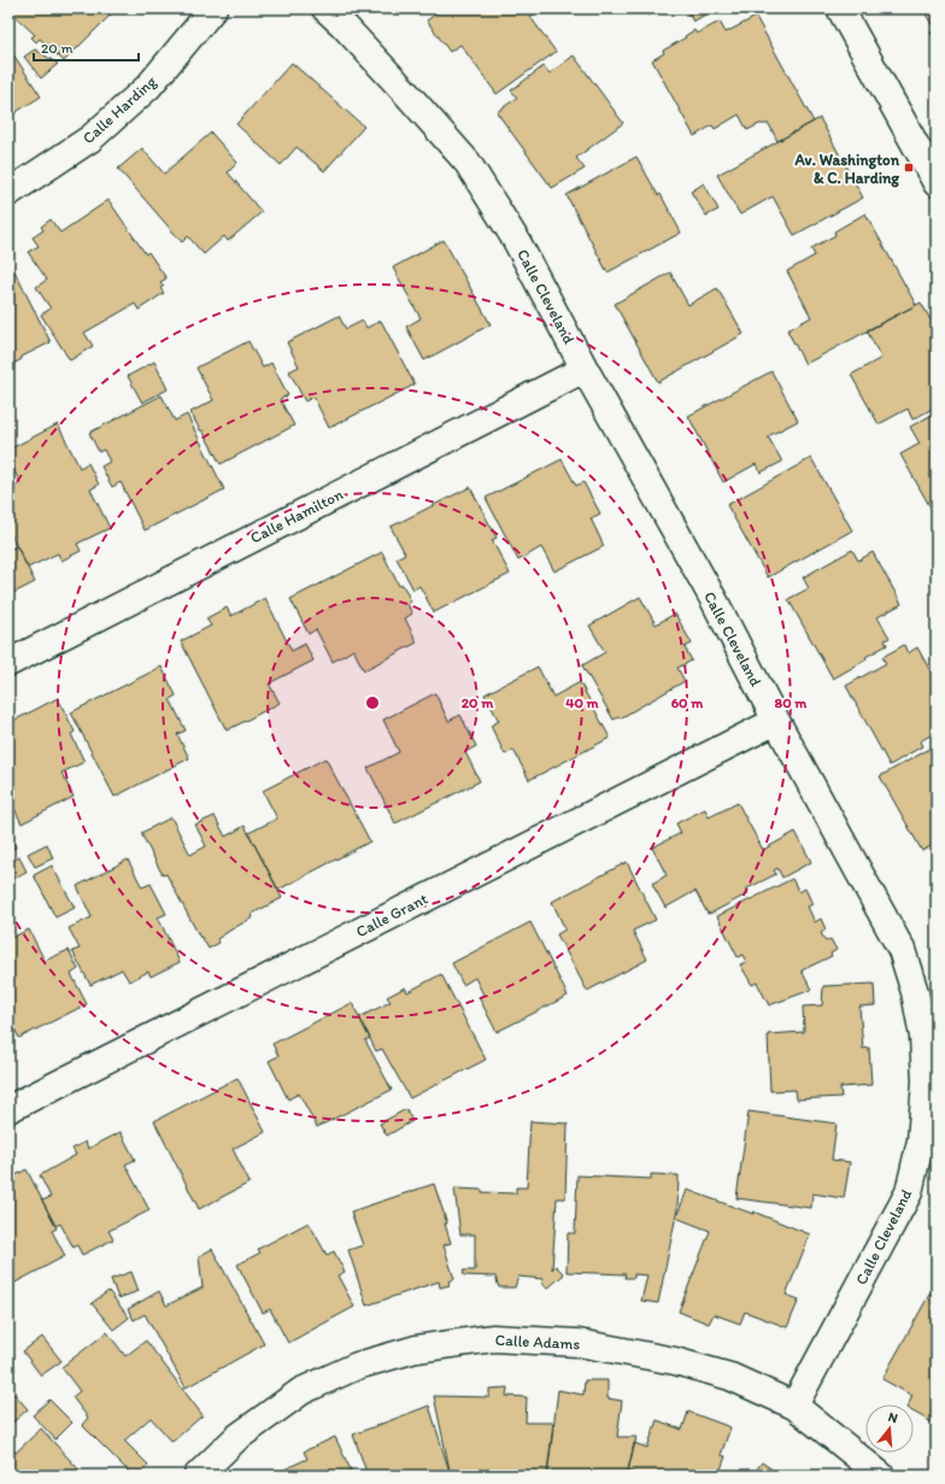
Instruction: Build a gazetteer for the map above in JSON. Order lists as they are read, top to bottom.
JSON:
{
  "streets": {
    "street": [
      "Calle Harding",
      "Calle Cleveland",
      "Calle Hamilton",
      "Calle Grant",
      "Calle Adams"
    ]
  },
  "crossings": [
    ["Calle Cleveland", "Calle Hamilton"],
    ["Calle Cleveland", "Calle Grant"],
    ["Calle Cleveland", "Calle Adams"]
  ],
  "places": {
    "transit": ["Av. Washington & C. Harding"]
  },
  "scale_bar": "20 m",
  "north": "top",
  "rings": [
    "20 m",
    "40 m",
    "60 m",
    "80 m"
  ]
}
